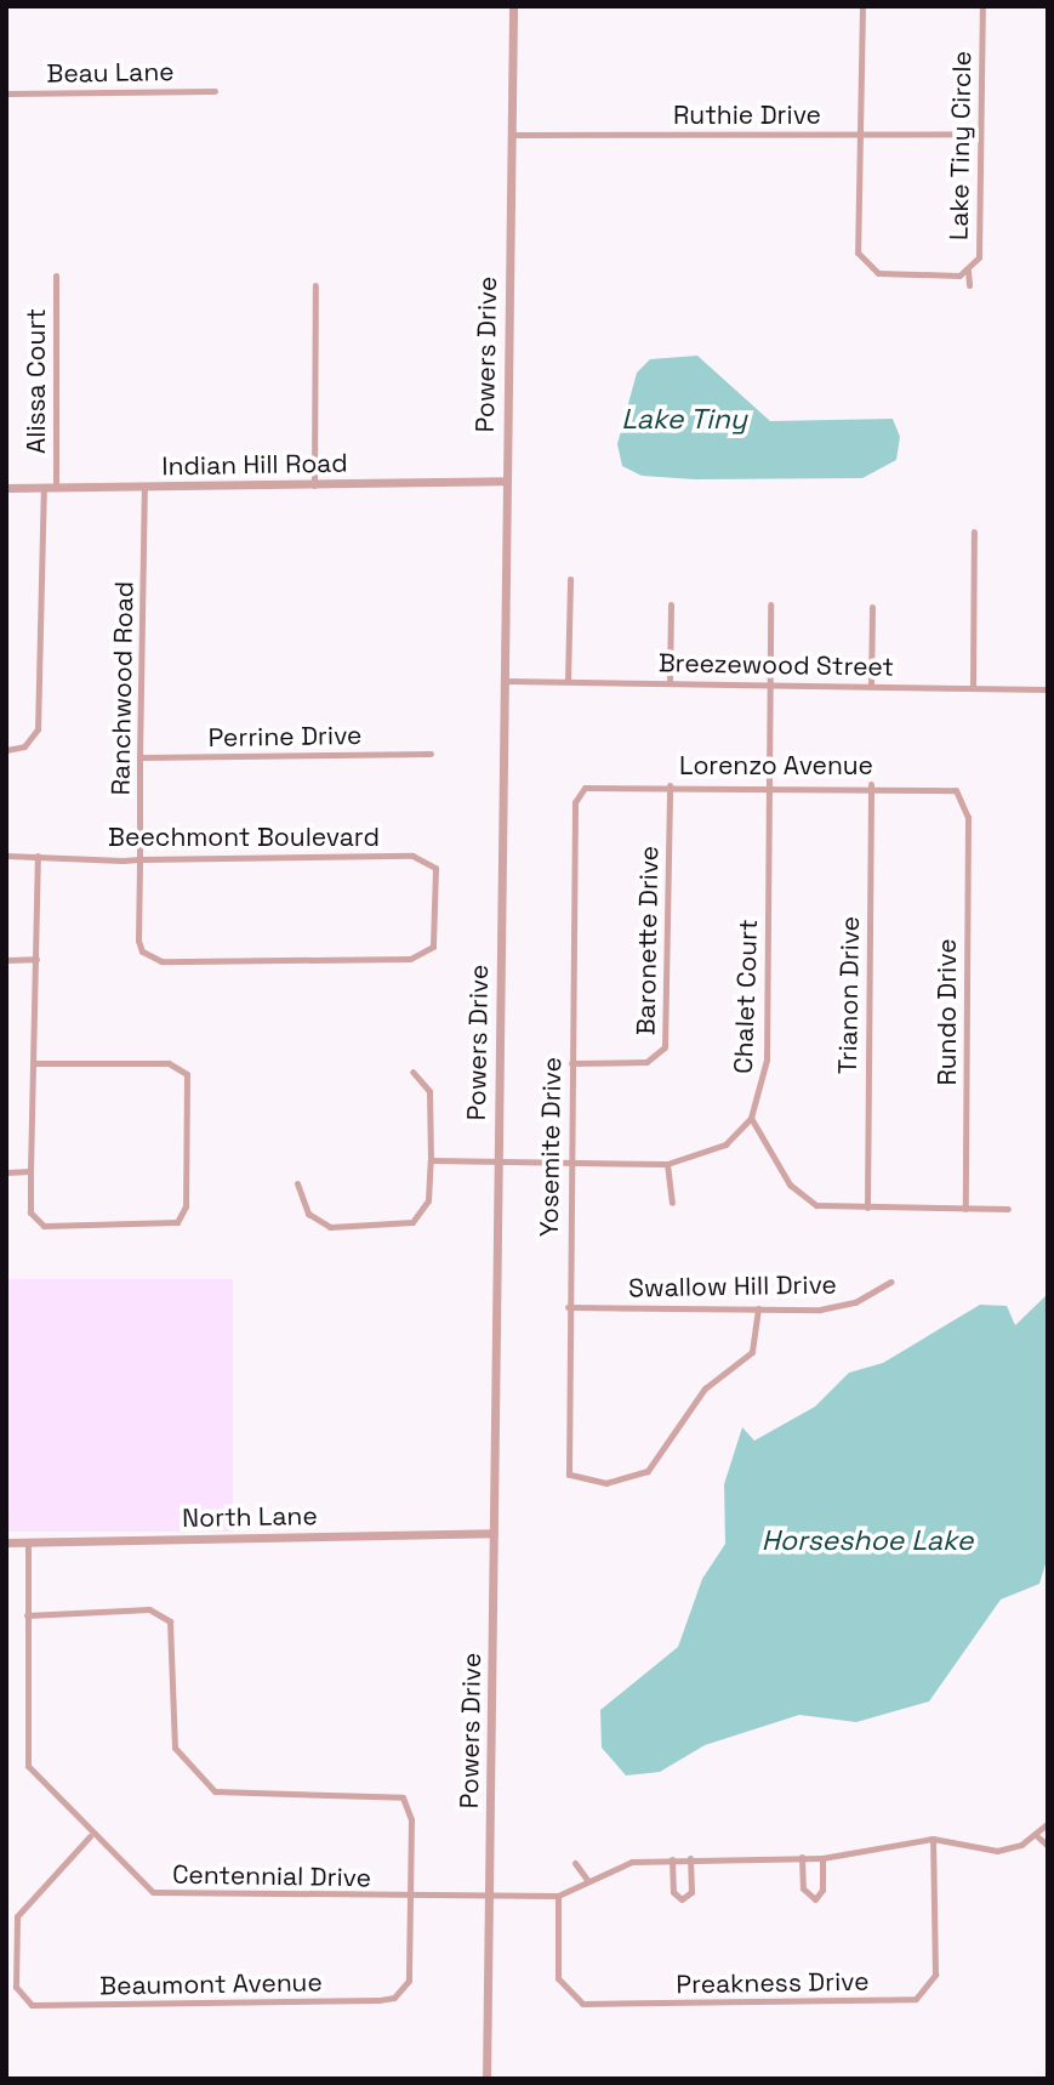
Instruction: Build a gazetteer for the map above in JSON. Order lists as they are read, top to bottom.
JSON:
{
  "streets": {
    "street": [
      "Beau Lane",
      "Ruthie Drive",
      "Lake Tiny Circle",
      "Powers Drive",
      "Alissa Court",
      "Indian Hill Road",
      "Breezewood Street",
      "Ranchwood Road",
      "Perrine Drive",
      "Lorenzo Avenue",
      "Beechmont Boulevard",
      "Baronette Drive",
      "Trianon Drive",
      "Chalet Court",
      "Rundo Drive",
      "Yosemite Drive",
      "Swallow Hill Drive",
      "North Lane",
      "Centennial Drive",
      "Preakness Drive",
      "Beaumont Avenue"
    ]
  },
  "crossings": [
    ["Ruthie Drive", "Lake Tiny Circle"],
    ["Ruthie Drive", "Powers Drive"],
    ["Powers Drive", "Indian Hill Road"],
    ["Powers Drive", "Breezewood Street"],
    ["Powers Drive", "North Lane"],
    ["Powers Drive", "Centennial Drive"],
    ["Alissa Court", "Indian Hill Road"],
    ["Indian Hill Road", "Ranchwood Road"],
    ["Breezewood Street", "Chalet Court"],
    ["Ranchwood Road", "Perrine Drive"],
    ["Ranchwood Road", "Beechmont Boulevard"],
    ["Lorenzo Avenue", "Baronette Drive"],
    ["Lorenzo Avenue", "Trianon Drive"],
    ["Lorenzo Avenue", "Chalet Court"],
    ["Lorenzo Avenue", "Rundo Drive"],
    ["Lorenzo Avenue", "Yosemite Drive"],
    ["Baronette Drive", "Yosemite Drive"],
    ["Yosemite Drive", "Swallow Hill Drive"],
    ["North Lane", "Centennial Drive"],
    ["Centennial Drive", "Preakness Drive"],
    ["Centennial Drive", "Beaumont Avenue"]
  ],
  "water": ["Lake Tiny", "Horseshoe Lake"]
}
